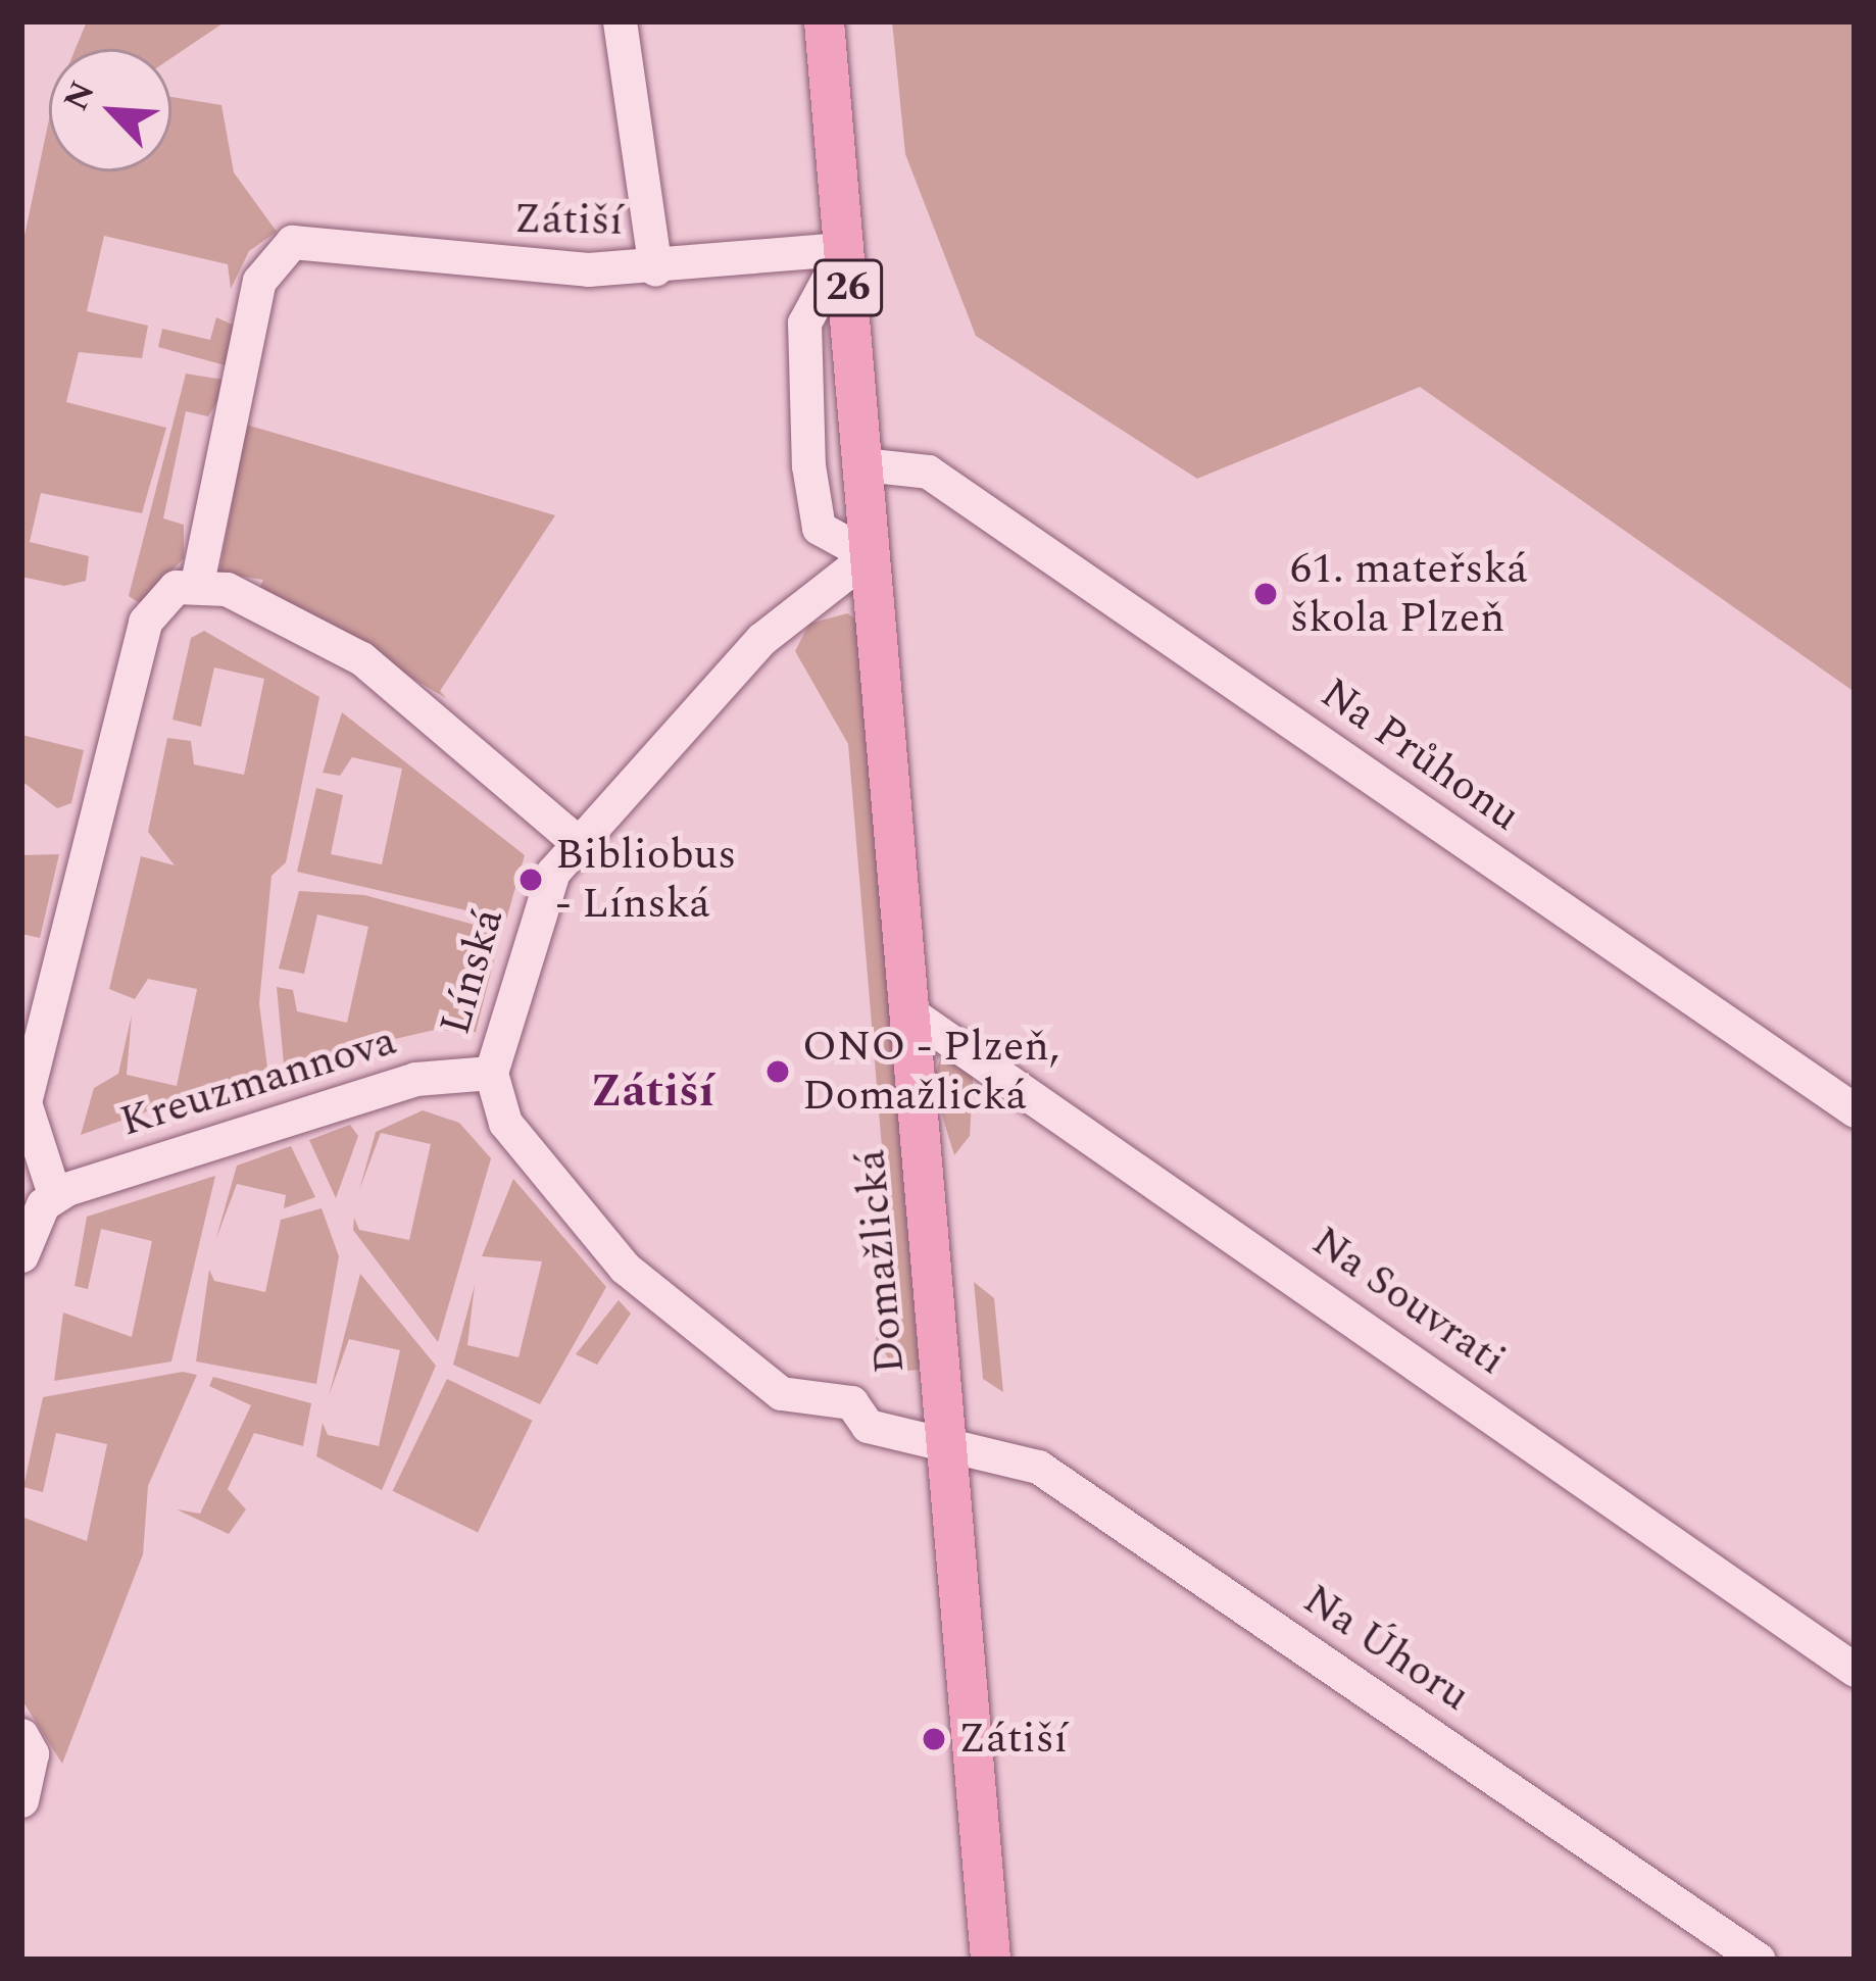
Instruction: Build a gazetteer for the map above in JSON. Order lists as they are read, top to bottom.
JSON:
{
  "streets": {
    "main road": ["26", "Domažlická"],
    "street": [
      "Zátiší",
      "Na Průhonu",
      "Línská",
      "Kreuzmannova",
      "Na Souvrati",
      "Na Úhoru"
    ]
  },
  "crossings": [
    ["Zátiší", "Domažlická"],
    ["Na Průhonu", "Domažlická"],
    ["Línská", "Kreuzmannova"],
    ["Línská", "Domažlická"],
    ["Línská", "Na Úhoru"],
    ["Domažlická", "Na Souvrati"],
    ["Domažlická", "Na Úhoru"]
  ],
  "districts": ["Zátiší"],
  "places": [
    "61. mateřská škola Plzeň",
    "Bibliobus - Línská",
    "ONO - Plzeň, Domažlická",
    "Zátiší"
  ],
  "north": "top left"
}
